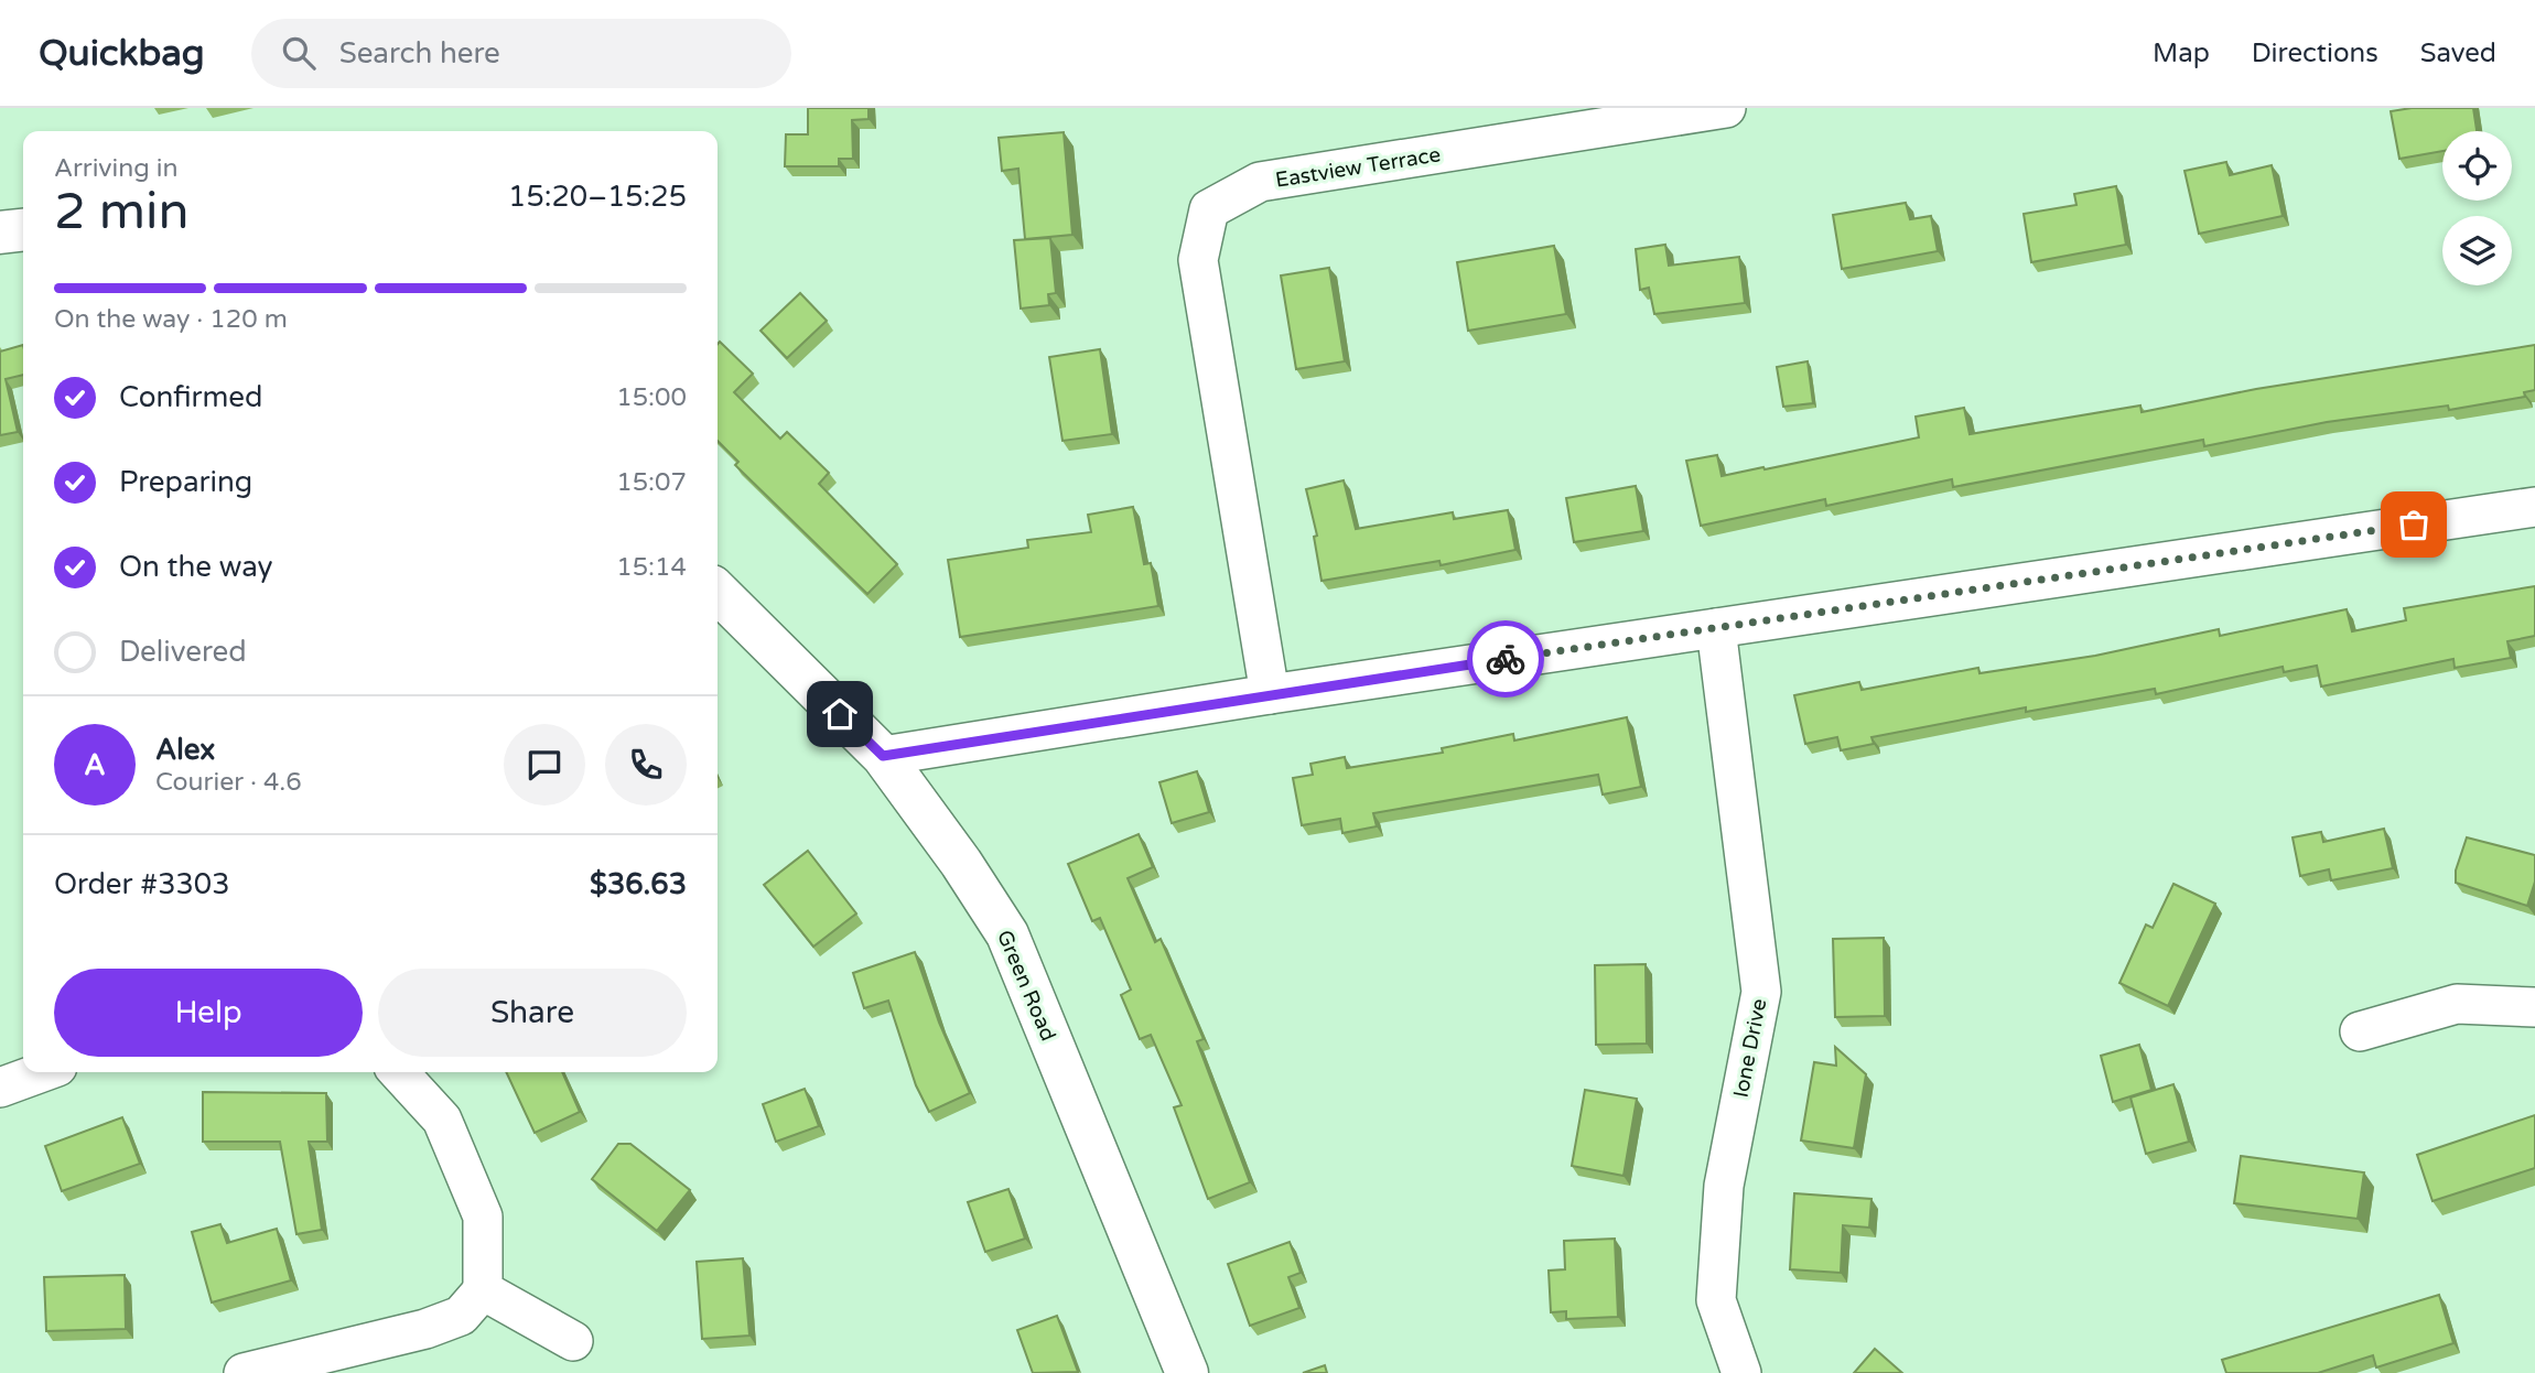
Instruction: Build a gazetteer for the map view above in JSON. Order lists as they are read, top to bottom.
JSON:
{
  "streets": {
    "street": ["Eastview Terrace", "Green Road", "Ione Drive"]
  },
  "page": {
    "header": "Quickbag",
    "search": "Search here",
    "nav": ["Map", "Directions", "Saved"],
    "heading": ["2 min", "Arriving in", "15:20–15:25"],
    "panel": [
      "Alex",
      "Courier · 4.6",
      "Order #3303",
      "$36.63"
    ],
    "bar": "On the way · 120 m",
    "list": [
      ["Confirmed", "15:00"],
      ["Preparing", "15:07"],
      ["On the way", "15:14"],
      "Delivered"
    ],
    "round": "A",
    "buttons": ["Help", "Share"]
  }
}
